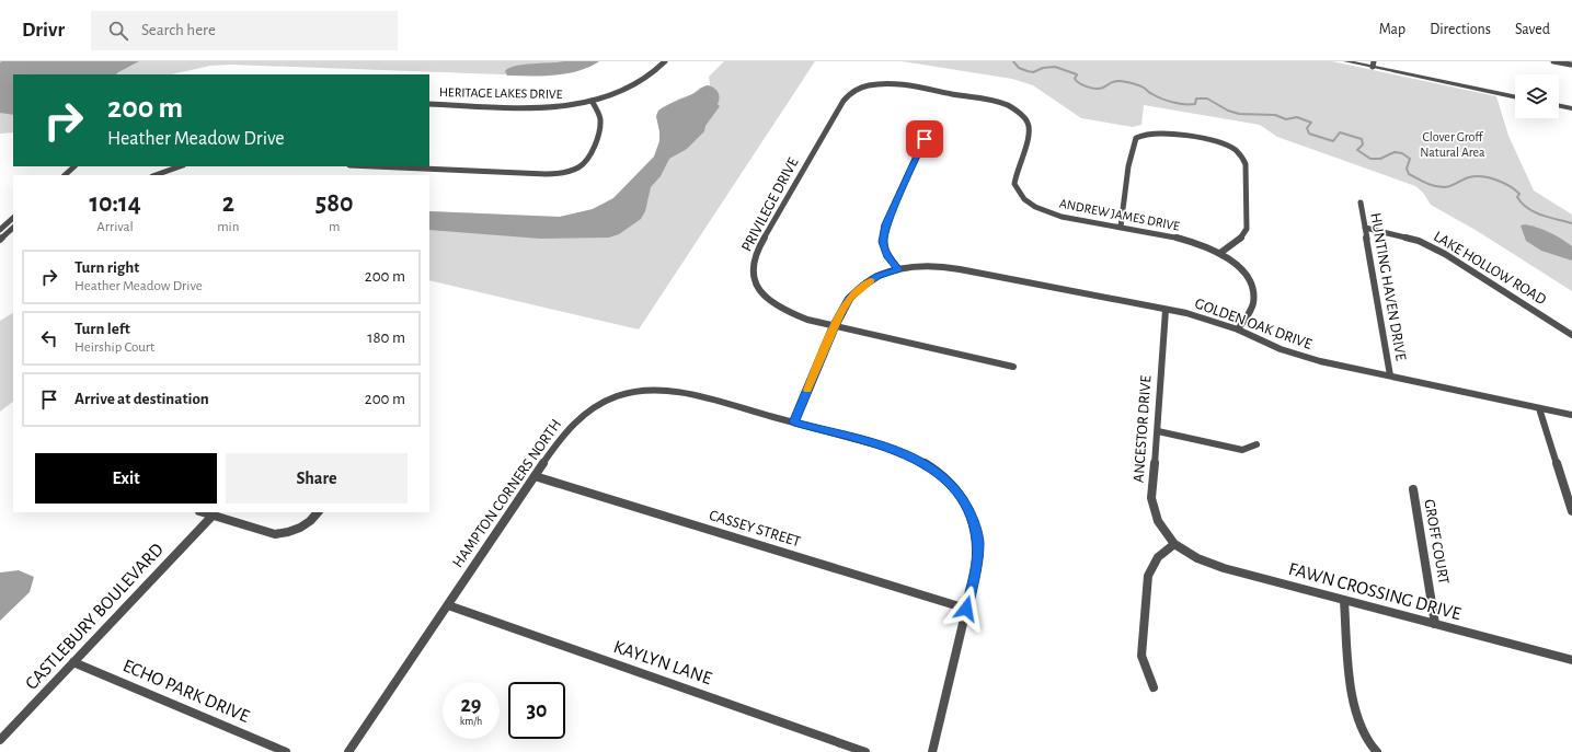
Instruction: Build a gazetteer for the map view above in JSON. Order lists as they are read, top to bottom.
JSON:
{
  "streets": {
    "street": [
      "HERITAGE LAKES DRIVE",
      "PRIVILEGE DRIVE",
      "ANDREW JAMES DRIVE",
      "LAKE HOLLOW ROAD",
      "HUNTING HAVEN DRIVE",
      "GOLDEN OAK DRIVE",
      "ANCESTOR DRIVE",
      "HAMPTON CORNERS NORTH",
      "CASSEY STREET",
      "GROFF COURT",
      "FAWN CROSSING DRIVE",
      "CASTLEBURY BOULEVARD",
      "KAYLYN LANE",
      "ECHO PARK DRIVE"
    ]
  },
  "crossings": [
    ["PRIVILEGE DRIVE", "ANDREW JAMES DRIVE"],
    ["PRIVILEGE DRIVE", "GOLDEN OAK DRIVE"],
    ["ANDREW JAMES DRIVE", "GOLDEN OAK DRIVE"],
    ["LAKE HOLLOW ROAD", "HUNTING HAVEN DRIVE"],
    ["HUNTING HAVEN DRIVE", "GOLDEN OAK DRIVE"],
    ["GOLDEN OAK DRIVE", "ANCESTOR DRIVE"],
    ["GOLDEN OAK DRIVE", "HAMPTON CORNERS NORTH"],
    ["ANCESTOR DRIVE", "FAWN CROSSING DRIVE"],
    ["HAMPTON CORNERS NORTH", "CASSEY STREET"],
    ["HAMPTON CORNERS NORTH", "KAYLYN LANE"],
    ["GROFF COURT", "FAWN CROSSING DRIVE"],
    ["CASTLEBURY BOULEVARD", "ECHO PARK DRIVE"]
  ],
  "parks": ["Clover Groff Natural Area"],
  "page": {
    "header": "Drivr",
    "search": "Search here",
    "nav": ["Map", "Directions", "Saved"],
    "turn": ["200 m", "Heather Meadow Drive"],
    "eta": [
      "10:14",
      "Arrival",
      "2",
      "min",
      "580",
      "m"
    ],
    "list": [
      {
        "name": "Turn right",
        "note": "Heather Meadow Drive",
        "value": "200 m"
      },
      {
        "name": "Turn left",
        "note": "Heirship Court",
        "value": "180 m"
      },
      {
        "name": "Arrive at destination",
        "value": "200 m"
      }
    ],
    "buttons": ["Exit", "Share"],
    "speed": "29 km/h",
    "limit": "30"
  }
}
